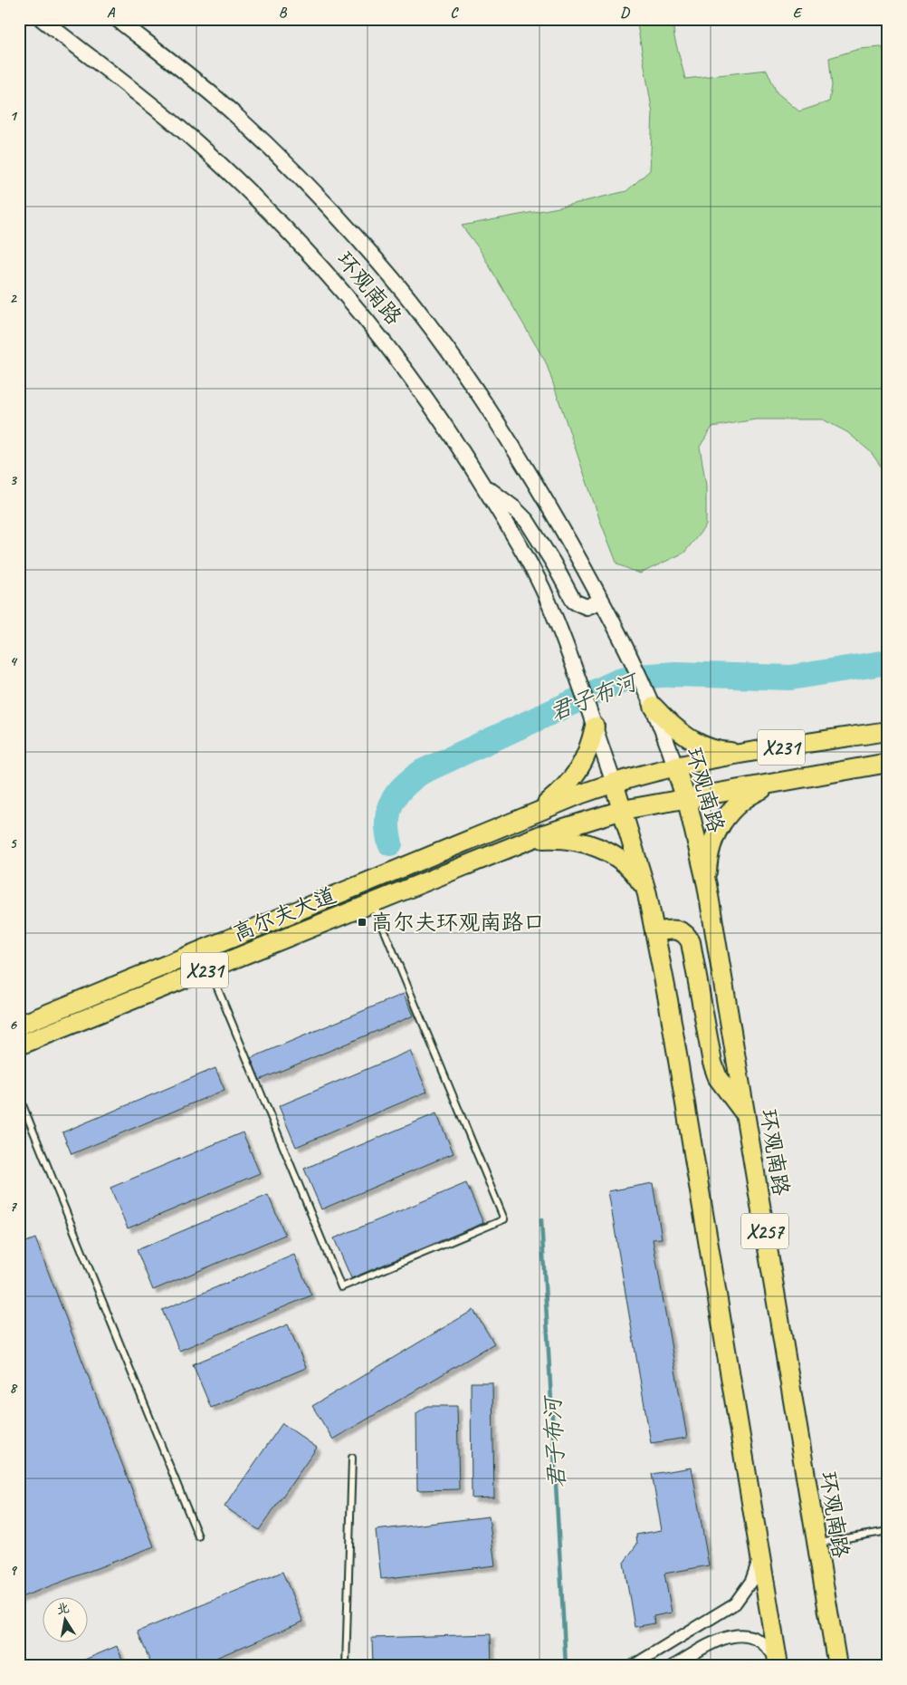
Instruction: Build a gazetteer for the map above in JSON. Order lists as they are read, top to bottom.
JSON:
{
  "streets": {
    "main road": [
      "环观南路",
      "X231",
      "高尔夫大道",
      "X257"
    ]
  },
  "crossings": [
    ["环观南路", "X231"],
    ["X231", "高尔夫大道"],
    ["X231", "X257"]
  ],
  "water": ["君子布河"],
  "places": {
    "transit": ["高尔夫环观南路口"]
  },
  "north": "top",
  "grid": {
    "columns": [
      "A",
      "B",
      "C",
      "D",
      "E"
    ],
    "rows": [
      "1",
      "2",
      "3",
      "4",
      "5",
      "6",
      "7",
      "8",
      "9"
    ]
  }
}
